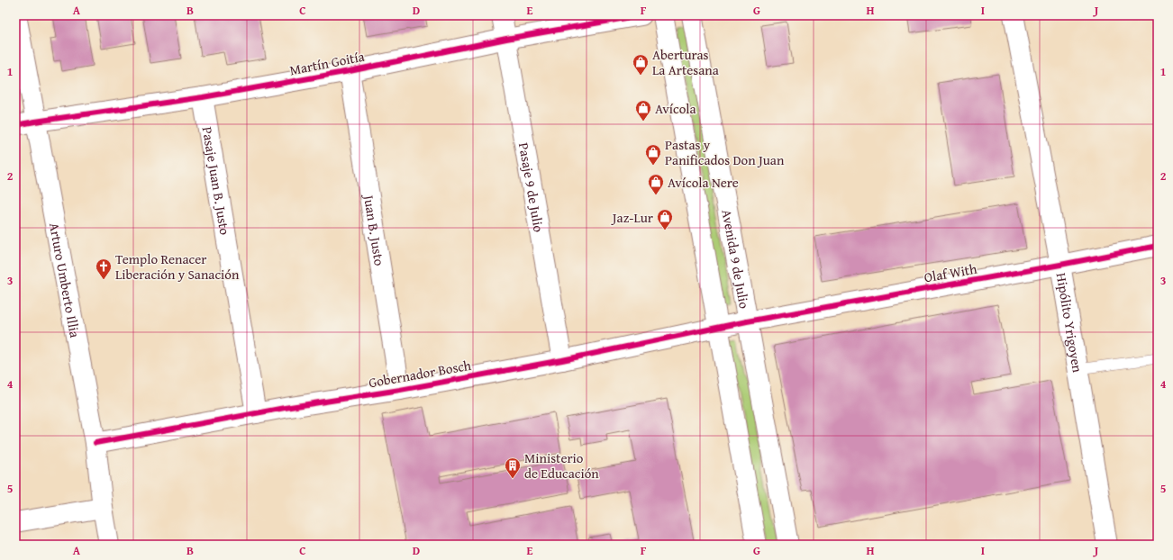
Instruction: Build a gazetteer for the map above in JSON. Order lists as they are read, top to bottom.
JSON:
{
  "streets": {
    "street": [
      "Martín Goitía",
      "Pasaje Juan B. Justo",
      "Pasaje 9 de Julio",
      "Juan B. Justo",
      "Avenida 9 de Julio",
      "Olaf With",
      "Arturo Umberto Illia",
      "Hipólito Yrigoyen",
      "Gobernador Bosch"
    ]
  },
  "crossings": [
    ["Martín Goitía", "Pasaje Juan B. Justo"],
    ["Martín Goitía", "Pasaje 9 de Julio"],
    ["Martín Goitía", "Juan B. Justo"],
    ["Martín Goitía", "Arturo Umberto Illia"],
    ["Pasaje Juan B. Justo", "Gobernador Bosch"],
    ["Pasaje 9 de Julio", "Gobernador Bosch"],
    ["Juan B. Justo", "Gobernador Bosch"],
    ["Avenida 9 de Julio", "Olaf With"],
    ["Avenida 9 de Julio", "Gobernador Bosch"],
    ["Olaf With", "Hipólito Yrigoyen"],
    ["Olaf With", "Gobernador Bosch"],
    ["Arturo Umberto Illia", "Gobernador Bosch"]
  ],
  "places": {
    "shop": [
      "Aberturas La Artesana",
      "Avícola",
      "Pastas y Panificados Don Juan",
      "Avícola Nere",
      "Jaz-Lur"
    ],
    "church": ["Templo Renacer Liberación y Sanación"],
    "building": ["Ministerio de Educación"]
  },
  "grid": {
    "columns": [
      "A",
      "B",
      "C",
      "D",
      "E",
      "F",
      "G",
      "H",
      "I",
      "J"
    ],
    "rows": [
      "1",
      "2",
      "3",
      "4",
      "5"
    ]
  }
}
